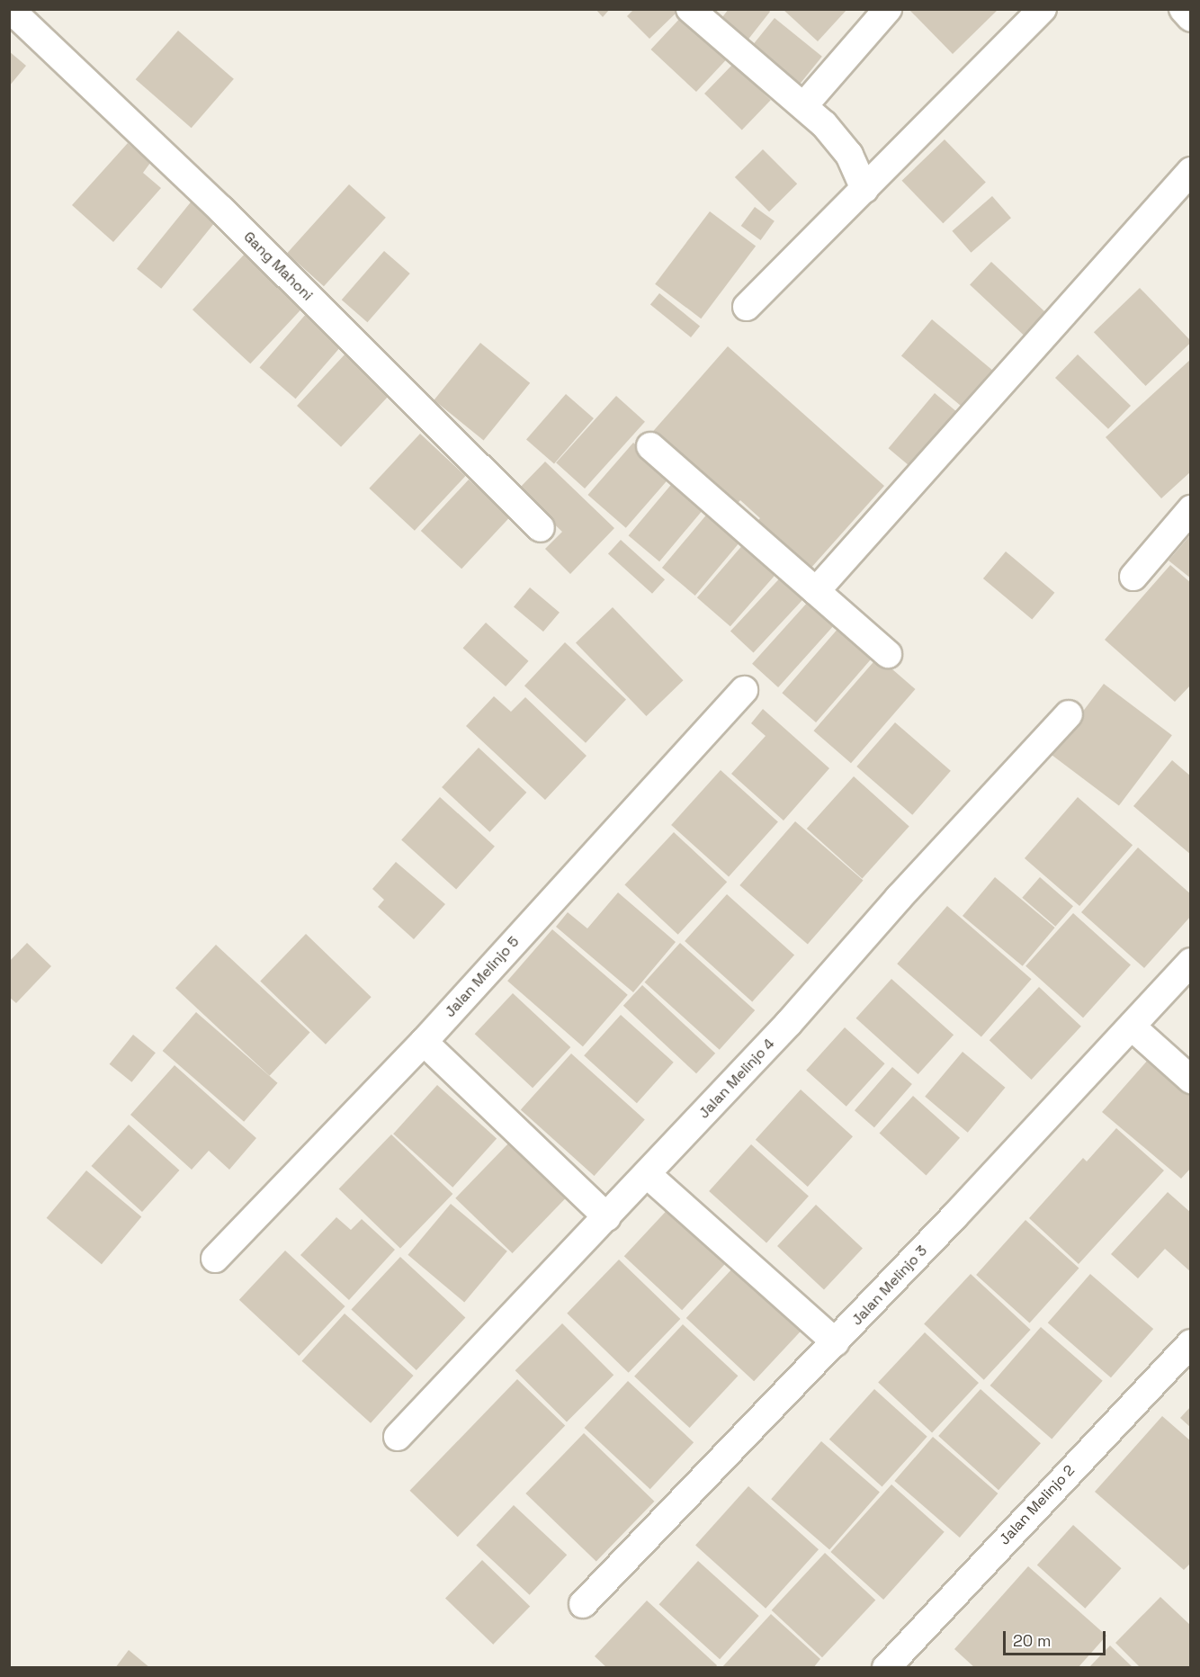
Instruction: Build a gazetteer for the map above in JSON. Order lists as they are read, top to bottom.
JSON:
{
  "streets": {
    "street": [
      "Gang Mahoni",
      "Jalan Melinjo 5",
      "Jalan Melinjo 4",
      "Jalan Melinjo 3",
      "Jalan Melinjo 2"
    ]
  },
  "scale_bar": "20 m"
}
